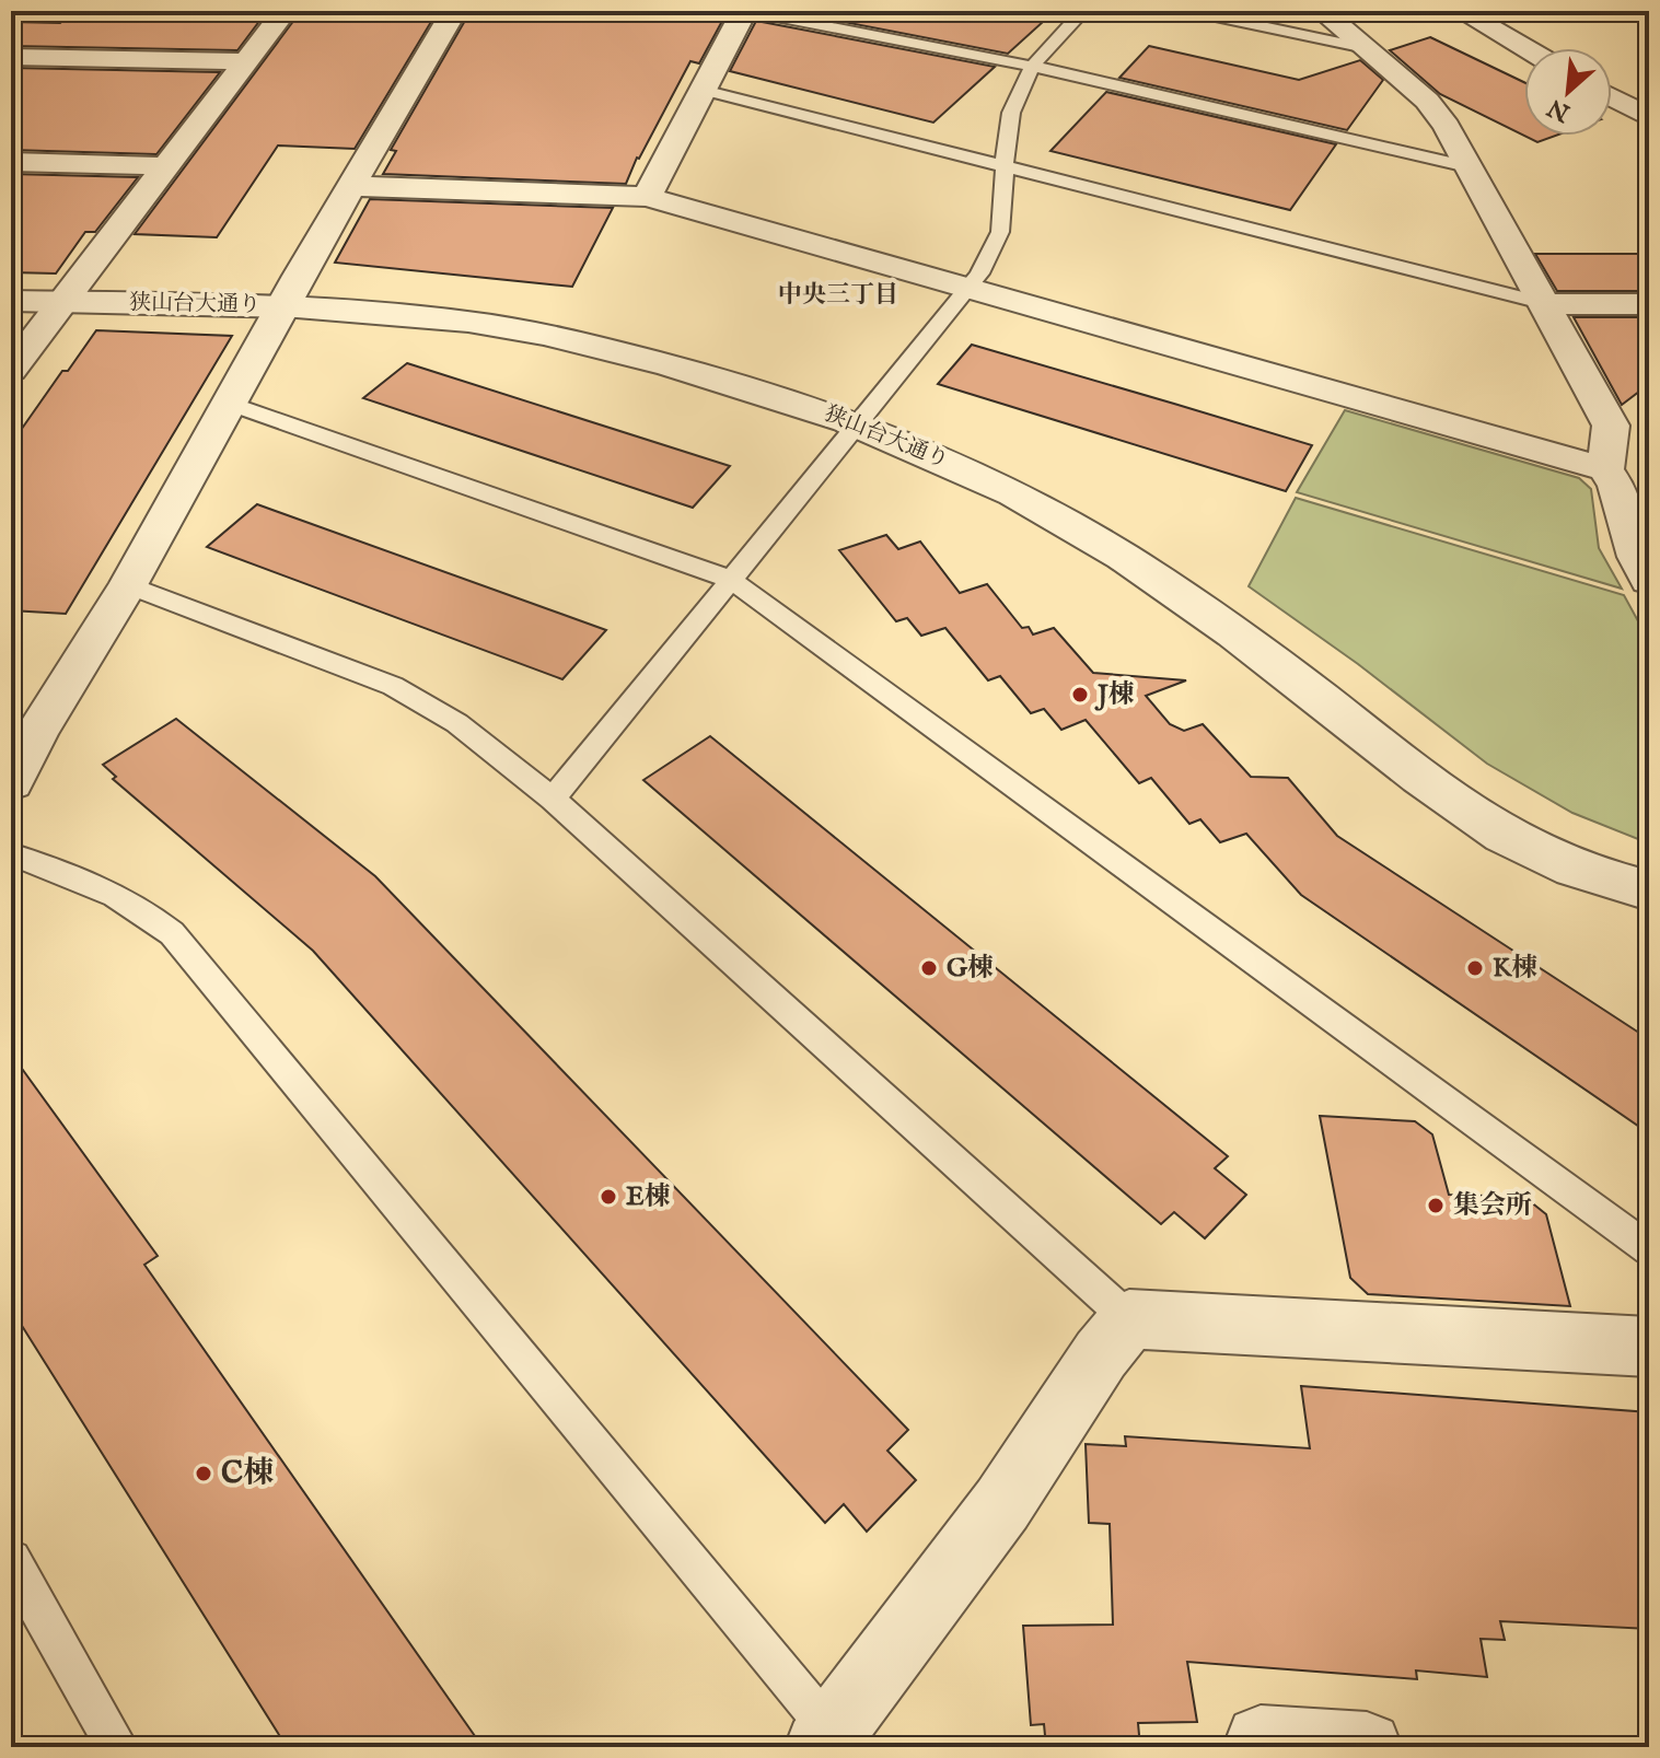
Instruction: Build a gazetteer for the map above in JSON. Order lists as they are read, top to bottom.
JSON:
{
  "streets": {
    "street": ["狭山台大通り"]
  },
  "districts": ["中央三丁目"],
  "places": [
    "J棟",
    "G棟",
    "K棟",
    "E棟",
    "集会所",
    "C棟"
  ],
  "north": "bottom left"
}
